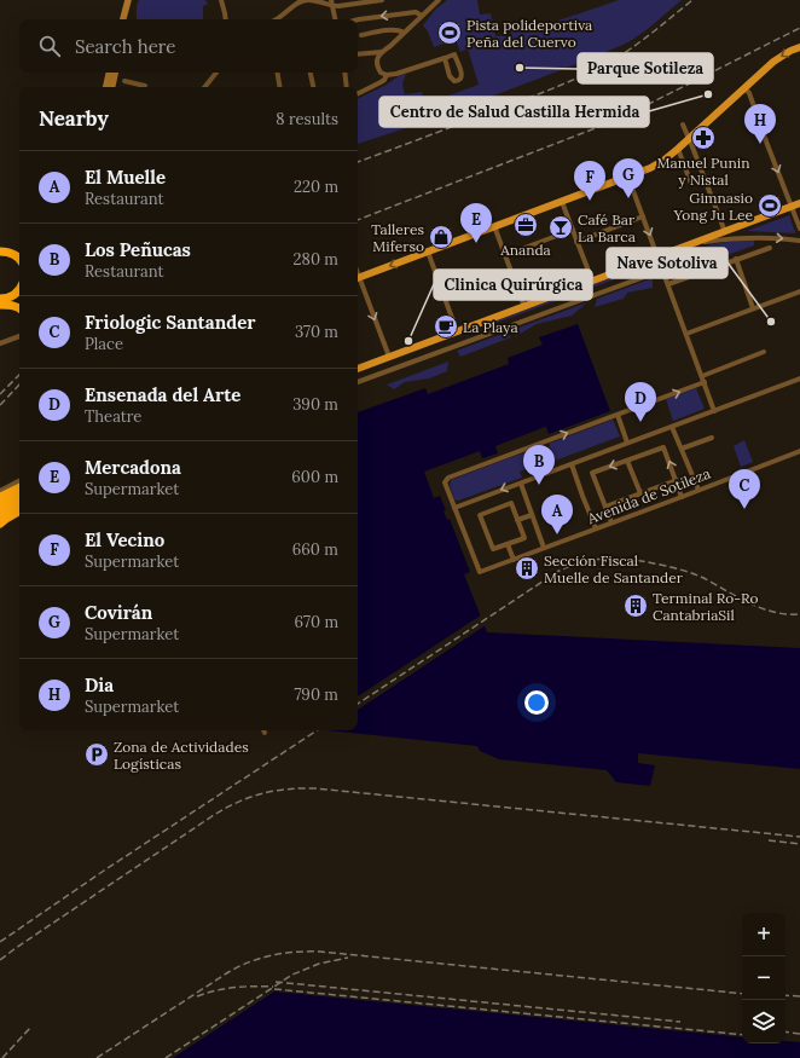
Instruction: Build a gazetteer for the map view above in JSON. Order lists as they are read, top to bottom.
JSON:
{
  "streets": {
    "street": ["Avenida de Sotileza"]
  },
  "places": {
    "sports": ["Pista polideportiva Peña del Cuervo", "Gimnasio Yong Ju Lee"],
    "other": [
      "Parque Sotileza",
      "Centro de Salud Castilla Hermida",
      "Nave Sotoliva",
      "Clinica Quirúrgica"
    ],
    "pharmacy": ["Manuel Punin y Nistal"],
    "office": ["Ananda"],
    "bar": ["Café Bar La Barca"],
    "shop": ["Talleres Miferso"],
    "cafe": ["La Playa"],
    "building": ["Sección Fiscal Muelle de Santander", "Terminal Ro-Ro CantabriaSil"],
    "parking": ["Zona de Actividades Logísticas"]
  },
  "page": {
    "search": "Search here",
    "heading": ["Nearby", "8 results"],
    "pins": [
      "H",
      "G",
      "F",
      "E",
      "D",
      "B",
      "C",
      "A"
    ],
    "list": [
      {
        "mark": "A",
        "name": "El Muelle",
        "note": "Restaurant",
        "value": "220 m"
      },
      {
        "mark": "B",
        "name": "Los Peñucas",
        "note": "Restaurant",
        "value": "280 m"
      },
      {
        "mark": "C",
        "name": "Friologic Santander",
        "note": "Place",
        "value": "370 m"
      },
      {
        "mark": "D",
        "name": "Ensenada del Arte",
        "note": "Theatre",
        "value": "390 m"
      },
      {
        "mark": "E",
        "name": "Mercadona",
        "note": "Supermarket",
        "value": "600 m"
      },
      {
        "mark": "F",
        "name": "El Vecino",
        "note": "Supermarket",
        "value": "660 m"
      },
      {
        "mark": "G",
        "name": "Covirán",
        "note": "Supermarket",
        "value": "670 m"
      },
      {
        "mark": "H",
        "name": "Dia",
        "note": "Supermarket",
        "value": "790 m"
      }
    ],
    "map_buttons": ["+", "−"]
  }
}
